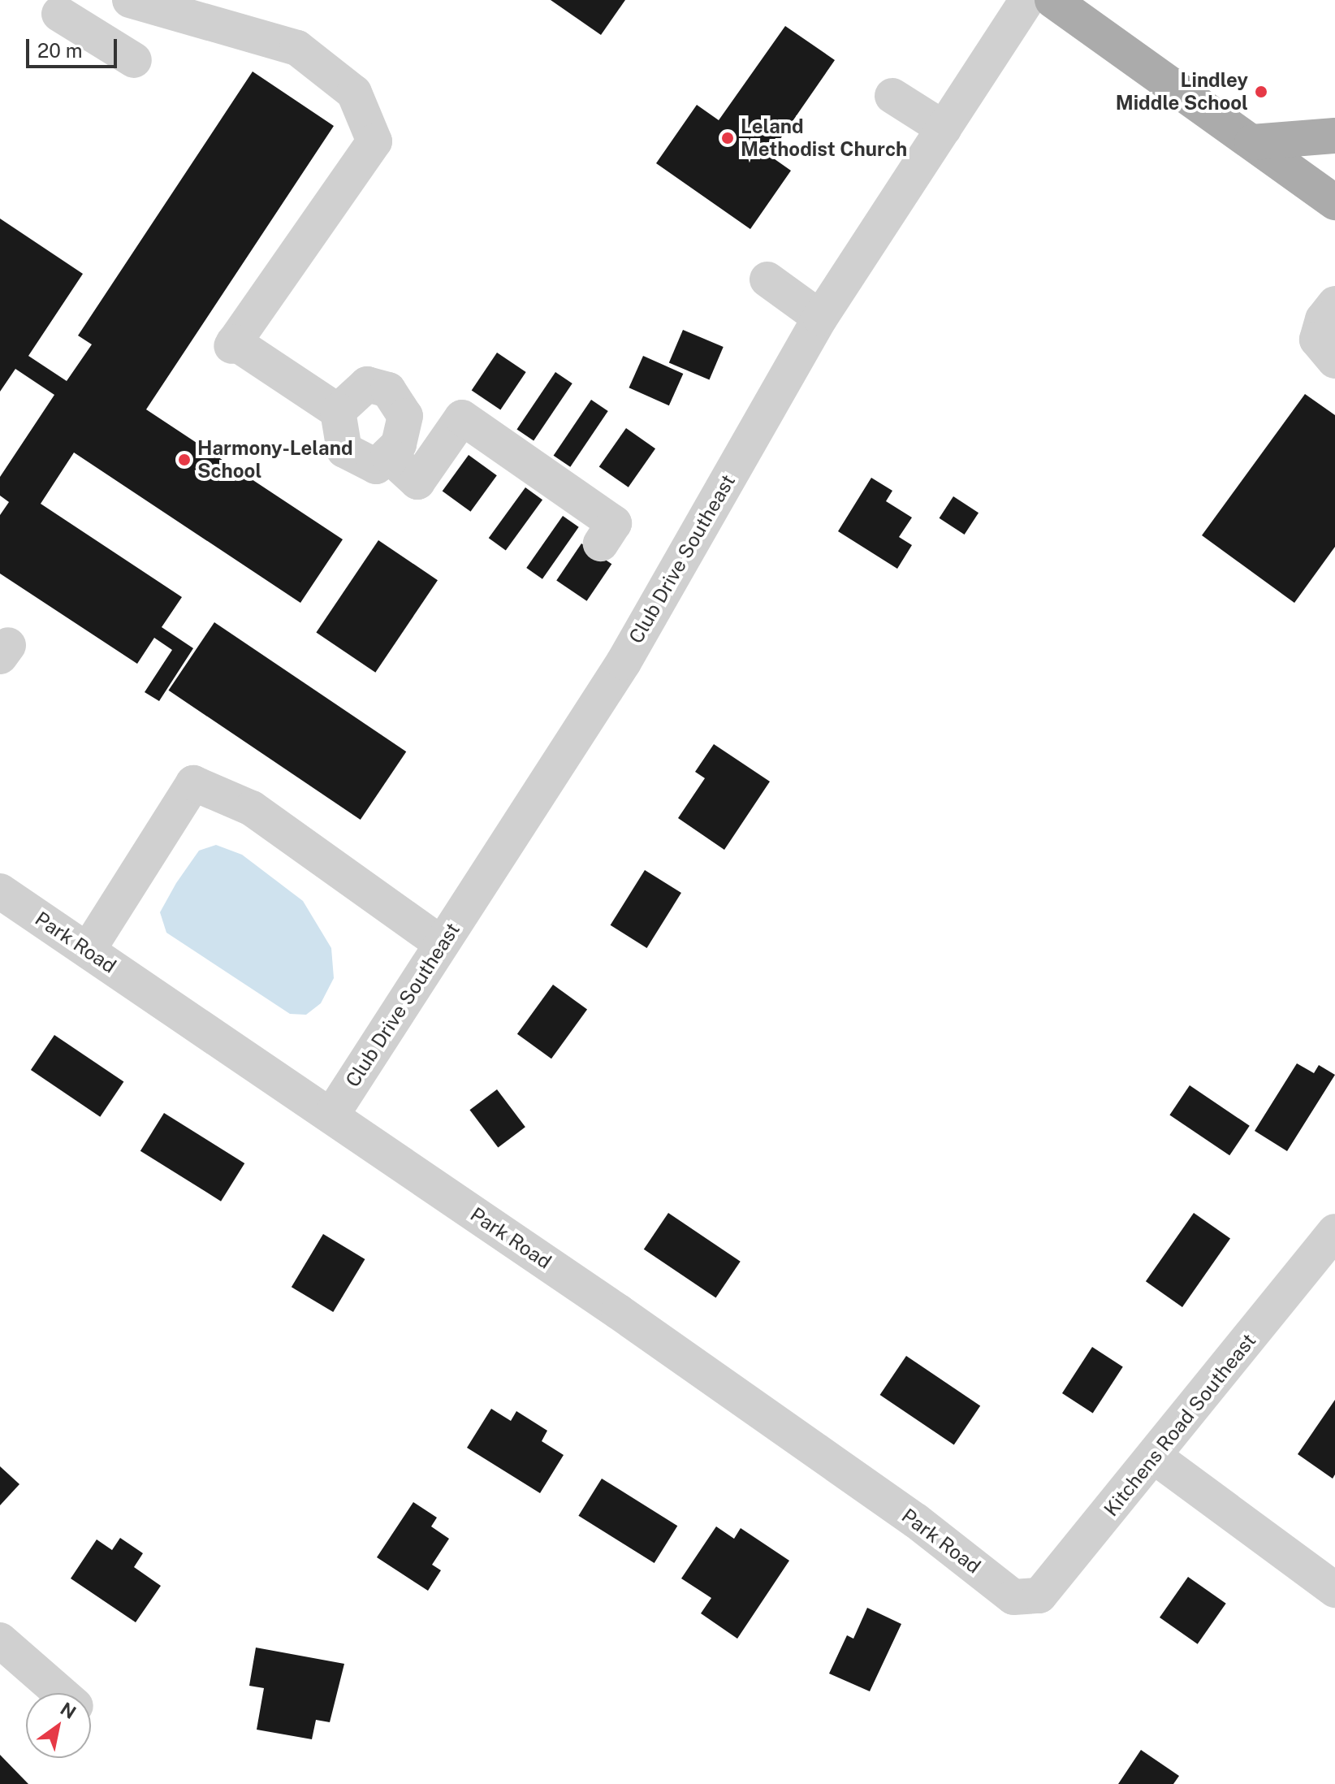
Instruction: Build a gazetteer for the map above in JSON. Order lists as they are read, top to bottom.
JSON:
{
  "streets": {
    "street": ["Club Drive Southeast", "Park Road", "Kitchens Road Southeast"]
  },
  "crossings": [
    ["Club Drive Southeast", "Park Road"],
    ["Park Road", "Kitchens Road Southeast"]
  ],
  "places": ["Lindley Middle School", "Leland Methodist Church", "Harmony-Leland School"],
  "scale_bar": "20 m",
  "north": "top right"
}
